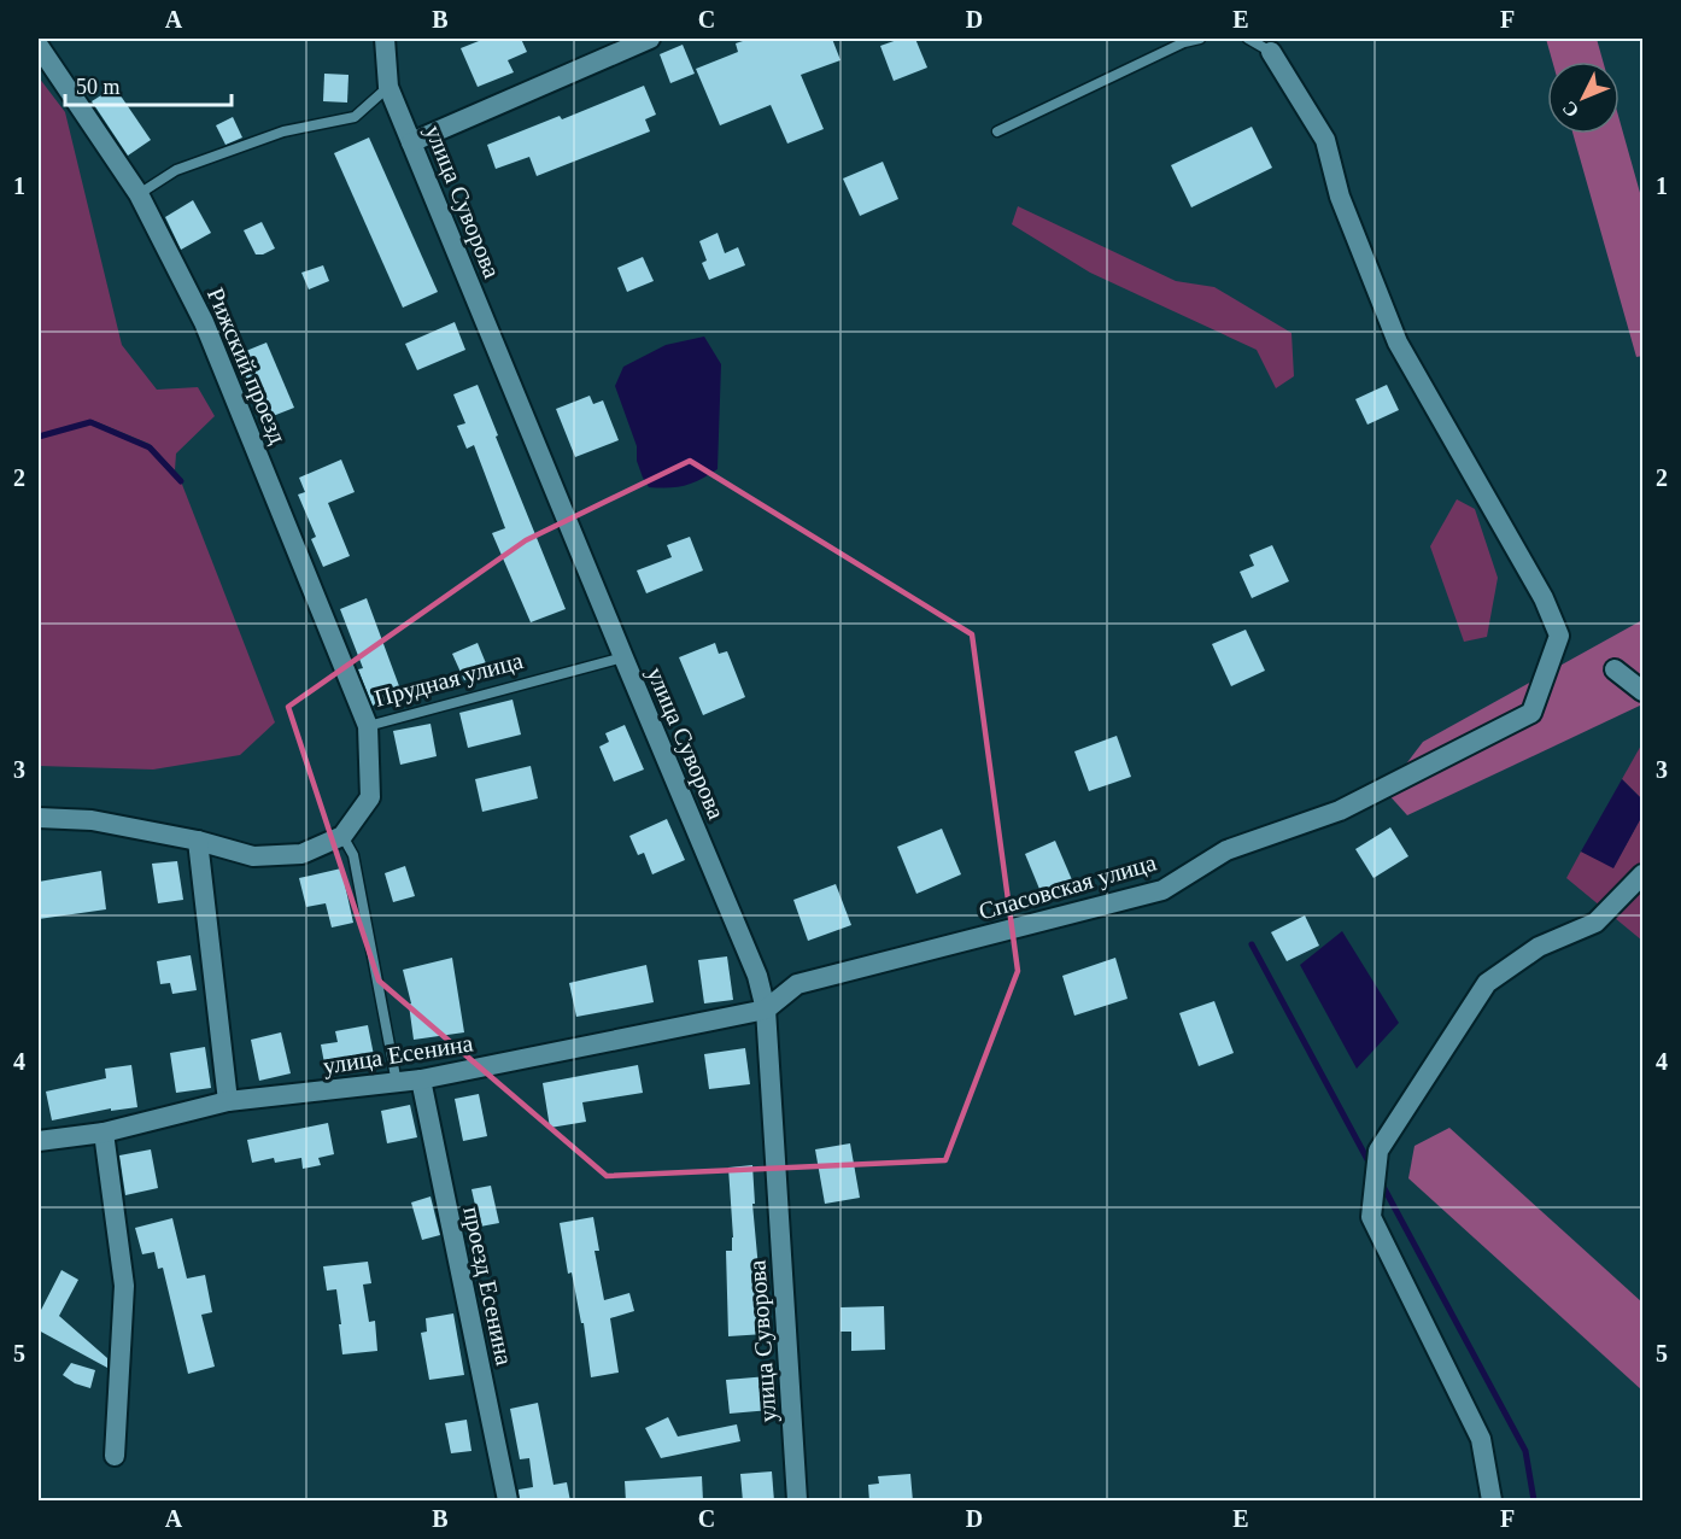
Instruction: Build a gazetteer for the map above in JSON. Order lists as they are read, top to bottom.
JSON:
{
  "streets": {
    "street": [
      "улица Суворова",
      "Рижский проезд",
      "Прудная улица",
      "Спасовская улица",
      "улица Есенина",
      "проезд Есенина"
    ]
  },
  "crossings": [
    ["улица Суворова", "Прудная улица"],
    ["улица Суворова", "Спасовская улица"],
    ["улица Суворова", "улица Есенина"],
    ["Рижский проезд", "Прудная улица"],
    ["Спасовская улица", "улица Есенина"],
    ["улица Есенина", "проезд Есенина"]
  ],
  "scale_bar": "50 m",
  "north": "bottom left",
  "grid": {
    "columns": [
      "A",
      "B",
      "C",
      "D",
      "E",
      "F"
    ],
    "rows": [
      "1",
      "2",
      "3",
      "4",
      "5"
    ]
  }
}
